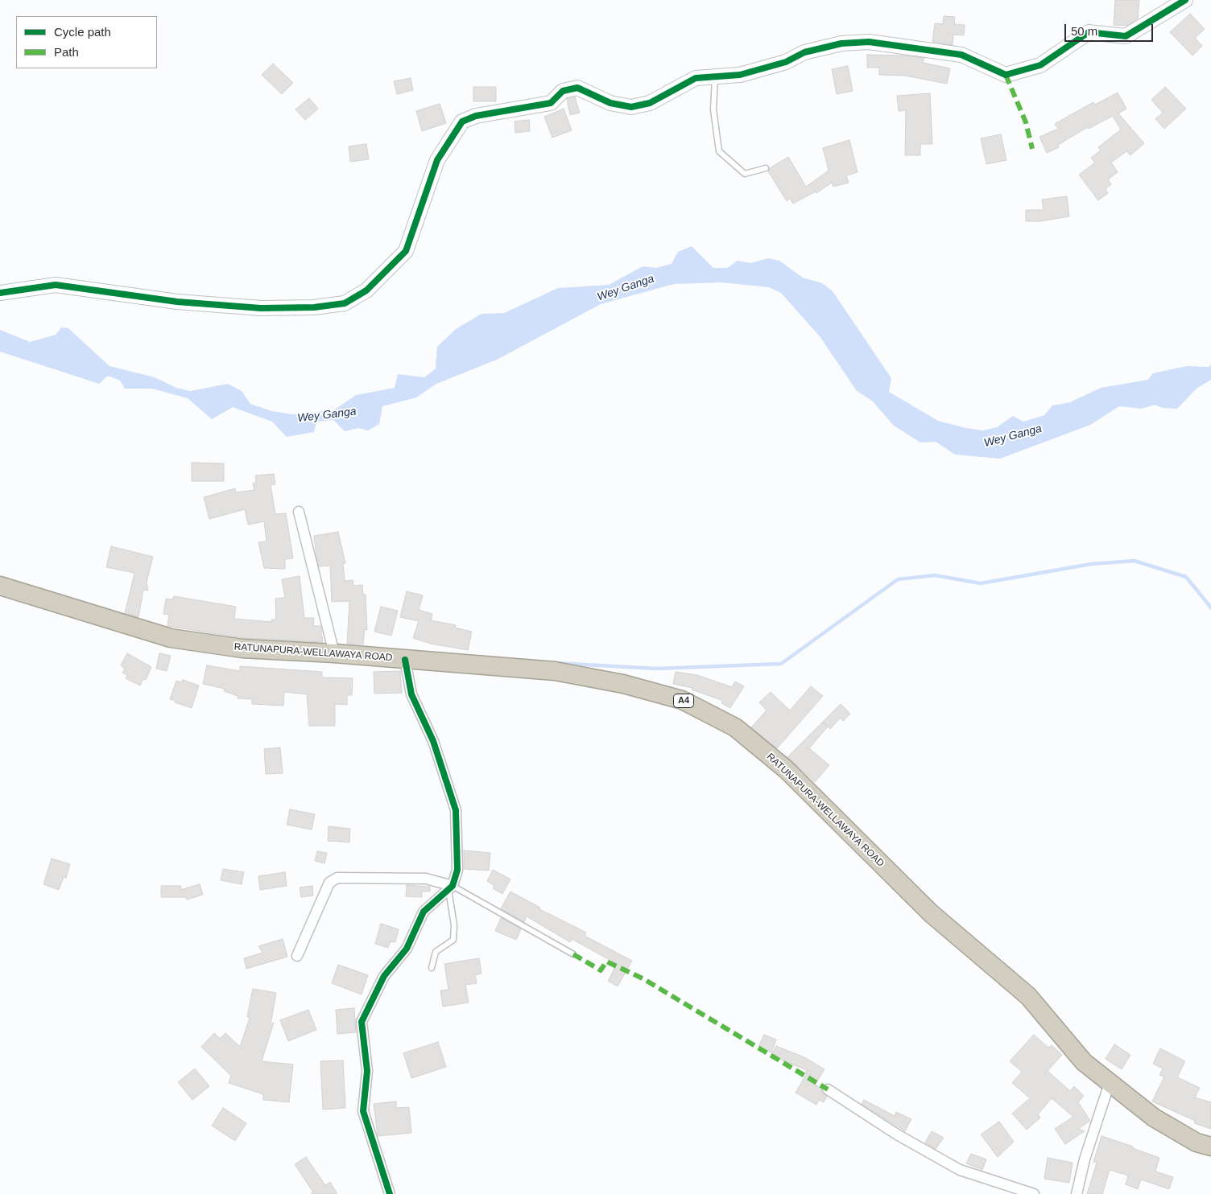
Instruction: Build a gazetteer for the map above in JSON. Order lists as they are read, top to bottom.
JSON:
{
  "streets": {
    "highway": ["RATUNAPURA-WELLAWAYA ROAD", "A4"]
  },
  "water": ["Wey Ganga"],
  "legend": ["Cycle path", "Path"],
  "scale_bar": "50 m"
}
